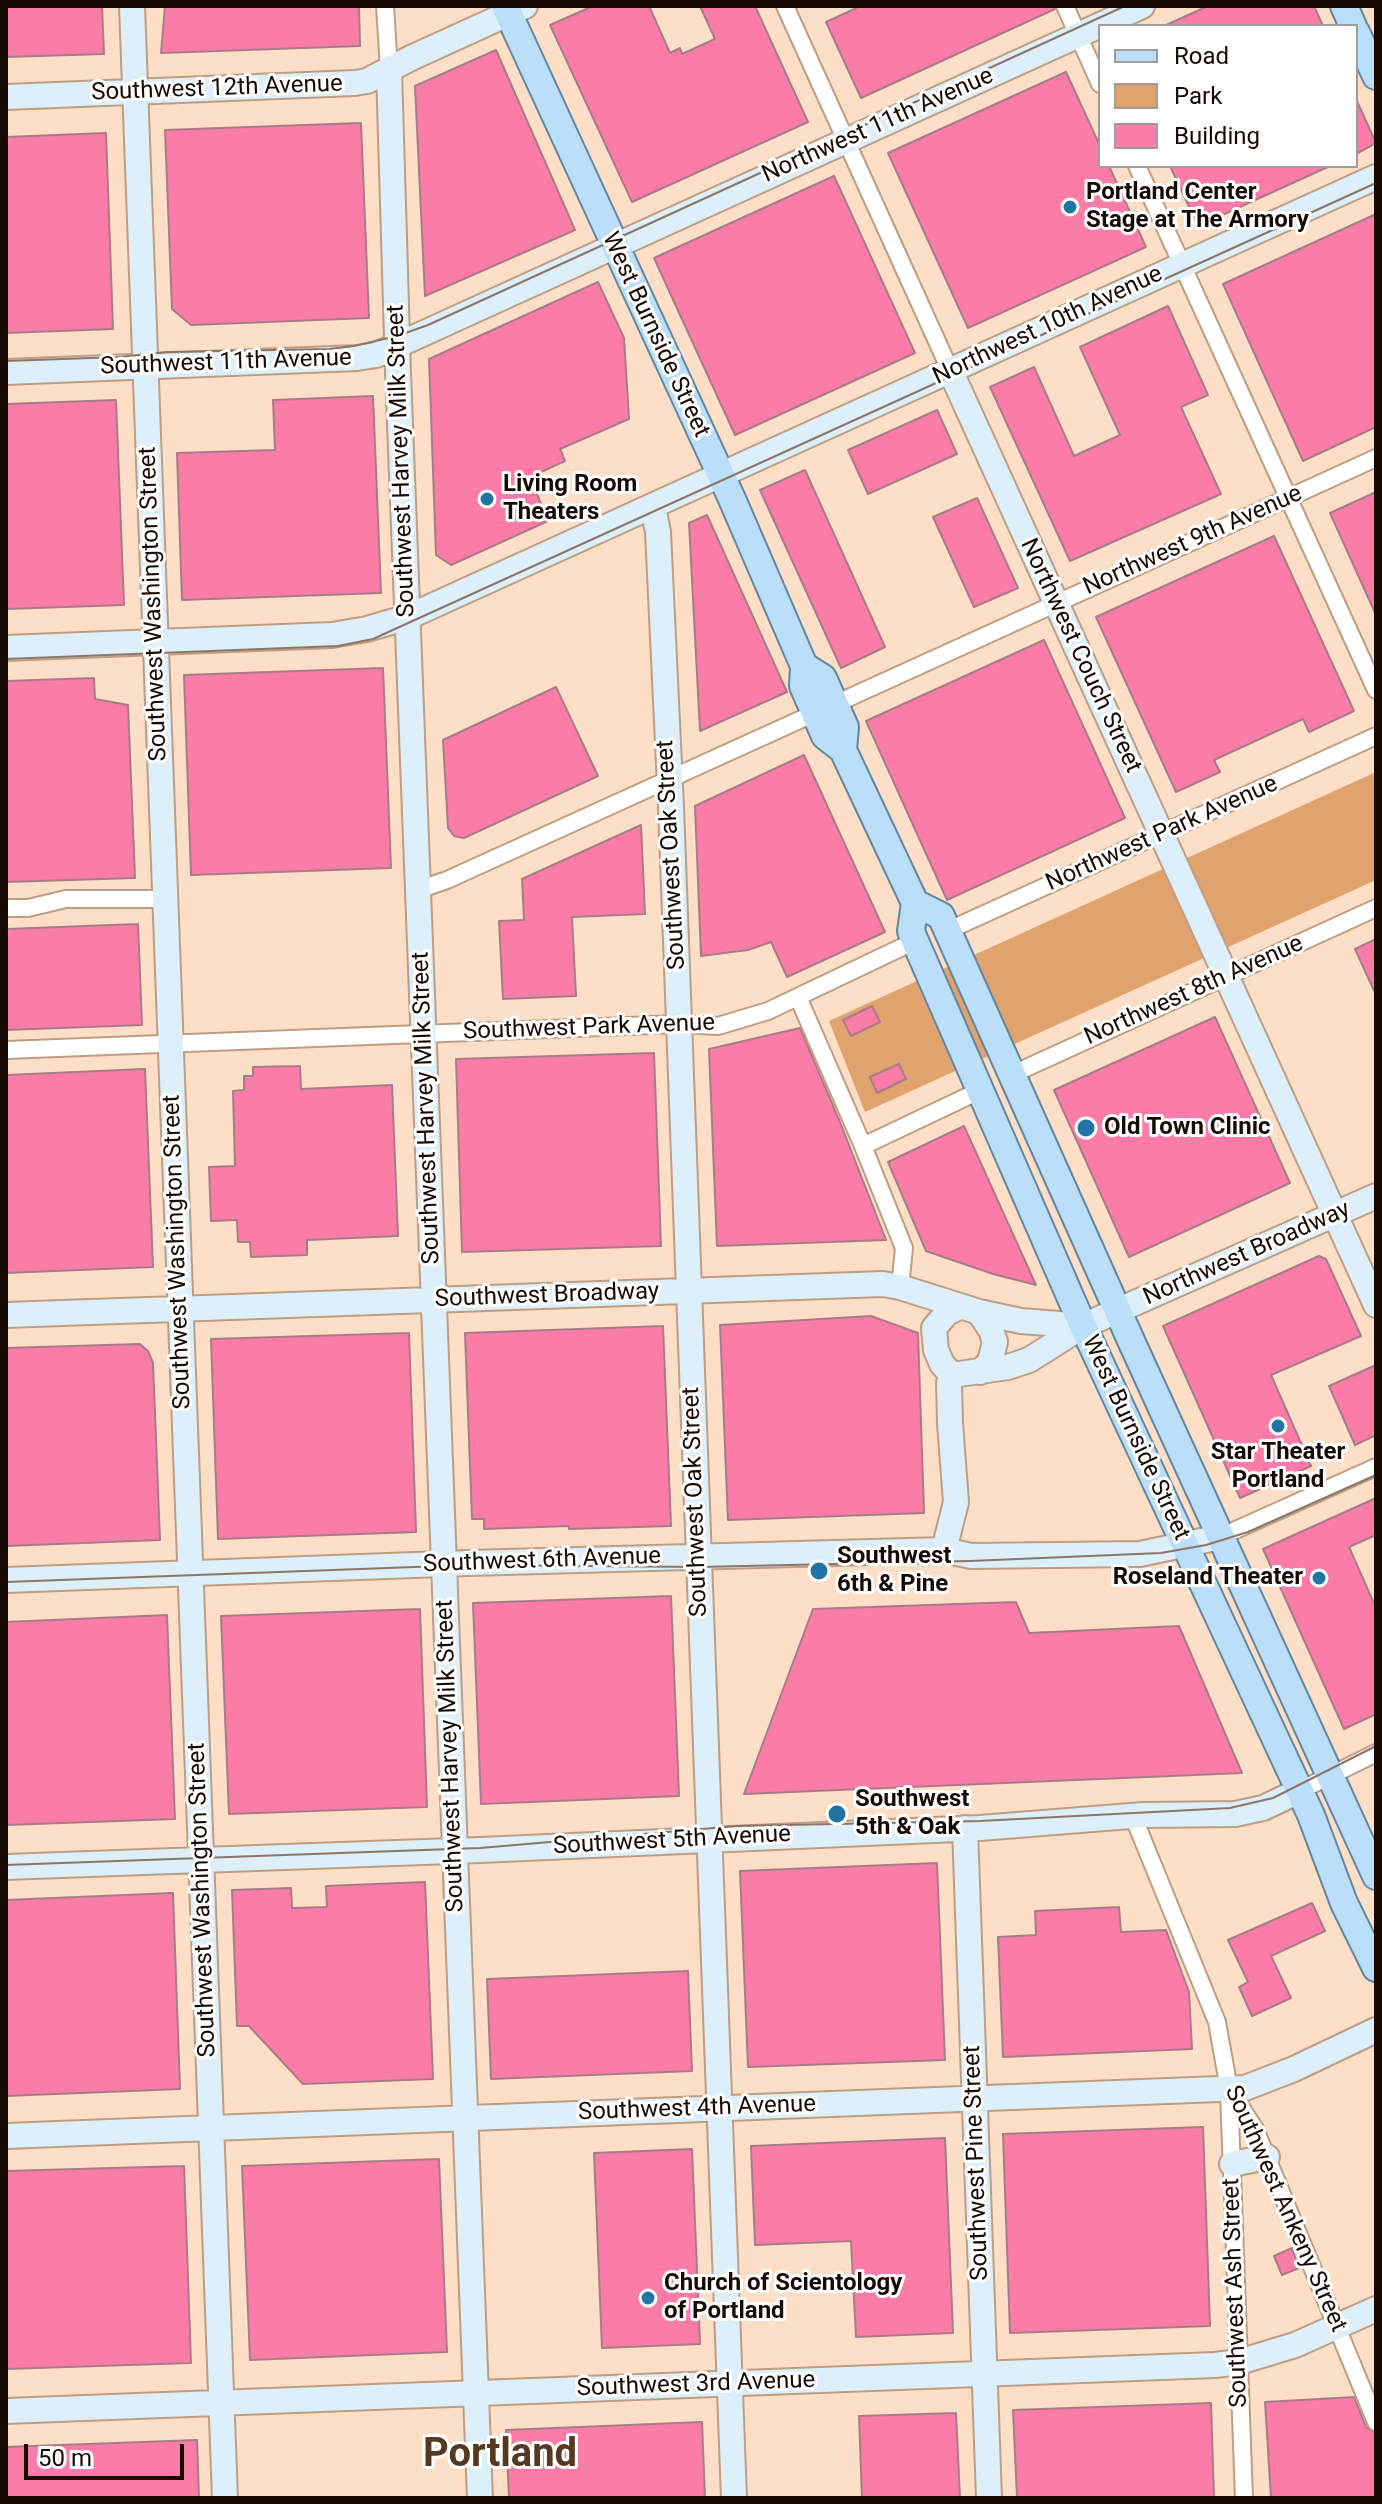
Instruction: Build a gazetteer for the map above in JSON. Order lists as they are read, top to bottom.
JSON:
{
  "streets": {
    "main road": ["West Burnside Street"],
    "street": [
      "Southwest 12th Avenue",
      "Northwest 11th Avenue",
      "Northwest 10th Avenue",
      "Southwest 11th Avenue",
      "Southwest Harvey Milk Street",
      "Northwest 9th Avenue",
      "Southwest Washington Street",
      "Northwest Couch Street",
      "Northwest Park Avenue",
      "Southwest Oak Street",
      "Northwest 8th Avenue",
      "Southwest Park Avenue",
      "Northwest Broadway",
      "Southwest Broadway",
      "Southwest 6th Avenue",
      "Southwest 5th Avenue",
      "Southwest 4th Avenue",
      "Southwest Pine Street",
      "Southwest Ankeny Street",
      "Southwest Ash Street",
      "Southwest 3rd Avenue"
    ]
  },
  "crossings": [
    ["Southwest 12th Avenue", "West Burnside Street"],
    ["Southwest 12th Avenue", "Southwest Harvey Milk Street"],
    ["Southwest 12th Avenue", "Southwest Washington Street"],
    ["Northwest 11th Avenue", "West Burnside Street"],
    ["Northwest 11th Avenue", "Southwest 11th Avenue"],
    ["Northwest 11th Avenue", "Northwest Couch Street"],
    ["Northwest 10th Avenue", "West Burnside Street"],
    ["Northwest 10th Avenue", "Southwest Harvey Milk Street"],
    ["Northwest 10th Avenue", "Southwest Washington Street"],
    ["Northwest 10th Avenue", "Northwest Couch Street"],
    ["Northwest 10th Avenue", "Southwest Oak Street"],
    ["West Burnside Street", "Southwest 11th Avenue"],
    ["West Burnside Street", "Northwest 9th Avenue"],
    ["West Burnside Street", "Northwest Park Avenue"],
    ["West Burnside Street", "Northwest 8th Avenue"],
    ["West Burnside Street", "Southwest Park Avenue"],
    ["West Burnside Street", "Northwest Broadway"],
    ["West Burnside Street", "Southwest Broadway"],
    ["West Burnside Street", "Southwest 6th Avenue"],
    ["West Burnside Street", "Southwest 5th Avenue"],
    ["Southwest 11th Avenue", "Southwest Harvey Milk Street"],
    ["Southwest 11th Avenue", "Southwest Washington Street"],
    ["Southwest Harvey Milk Street", "Northwest 9th Avenue"],
    ["Southwest Harvey Milk Street", "Southwest Park Avenue"],
    ["Southwest Harvey Milk Street", "Southwest Broadway"],
    ["Southwest Harvey Milk Street", "Southwest 6th Avenue"],
    ["Southwest Harvey Milk Street", "Southwest 5th Avenue"],
    ["Southwest Harvey Milk Street", "Southwest 4th Avenue"],
    ["Southwest Harvey Milk Street", "Southwest 3rd Avenue"],
    ["Northwest 9th Avenue", "Northwest Couch Street"],
    ["Northwest 9th Avenue", "Southwest Oak Street"],
    ["Southwest Washington Street", "Southwest Park Avenue"],
    ["Southwest Washington Street", "Southwest Broadway"],
    ["Southwest Washington Street", "Southwest 6th Avenue"],
    ["Southwest Washington Street", "Southwest 5th Avenue"],
    ["Southwest Washington Street", "Southwest 4th Avenue"],
    ["Southwest Washington Street", "Southwest 3rd Avenue"],
    ["Northwest Couch Street", "Northwest Park Avenue"],
    ["Northwest Couch Street", "Northwest 8th Avenue"],
    ["Northwest Couch Street", "Northwest Broadway"],
    ["Southwest Oak Street", "Southwest Park Avenue"],
    ["Southwest Oak Street", "Southwest Broadway"],
    ["Southwest Oak Street", "Southwest 6th Avenue"],
    ["Southwest Oak Street", "Southwest 5th Avenue"],
    ["Southwest Oak Street", "Southwest 4th Avenue"],
    ["Southwest Oak Street", "Southwest 3rd Avenue"],
    ["Northwest Broadway", "Southwest Broadway"],
    ["Southwest 5th Avenue", "Southwest Pine Street"],
    ["Southwest 5th Avenue", "Southwest Ankeny Street"],
    ["Southwest 4th Avenue", "Southwest Pine Street"],
    ["Southwest 4th Avenue", "Southwest Ankeny Street"],
    ["Southwest 4th Avenue", "Southwest Ash Street"],
    ["Southwest Pine Street", "Southwest 3rd Avenue"],
    ["Southwest Ankeny Street", "Southwest Ash Street"],
    ["Southwest Ankeny Street", "Southwest 3rd Avenue"],
    ["Southwest Ash Street", "Southwest 3rd Avenue"]
  ],
  "districts": ["Portland"],
  "places": [
    "Portland Center Stage at The Armory",
    "Living Room Theaters",
    "Old Town Clinic",
    "Star Theater Portland",
    "Southwest 6th & Pine",
    "Roseland Theater",
    "Southwest 5th & Oak",
    "Church of Scientology of Portland"
  ],
  "legend": ["Road", "Park", "Building"],
  "scale_bar": "50 m"
}
